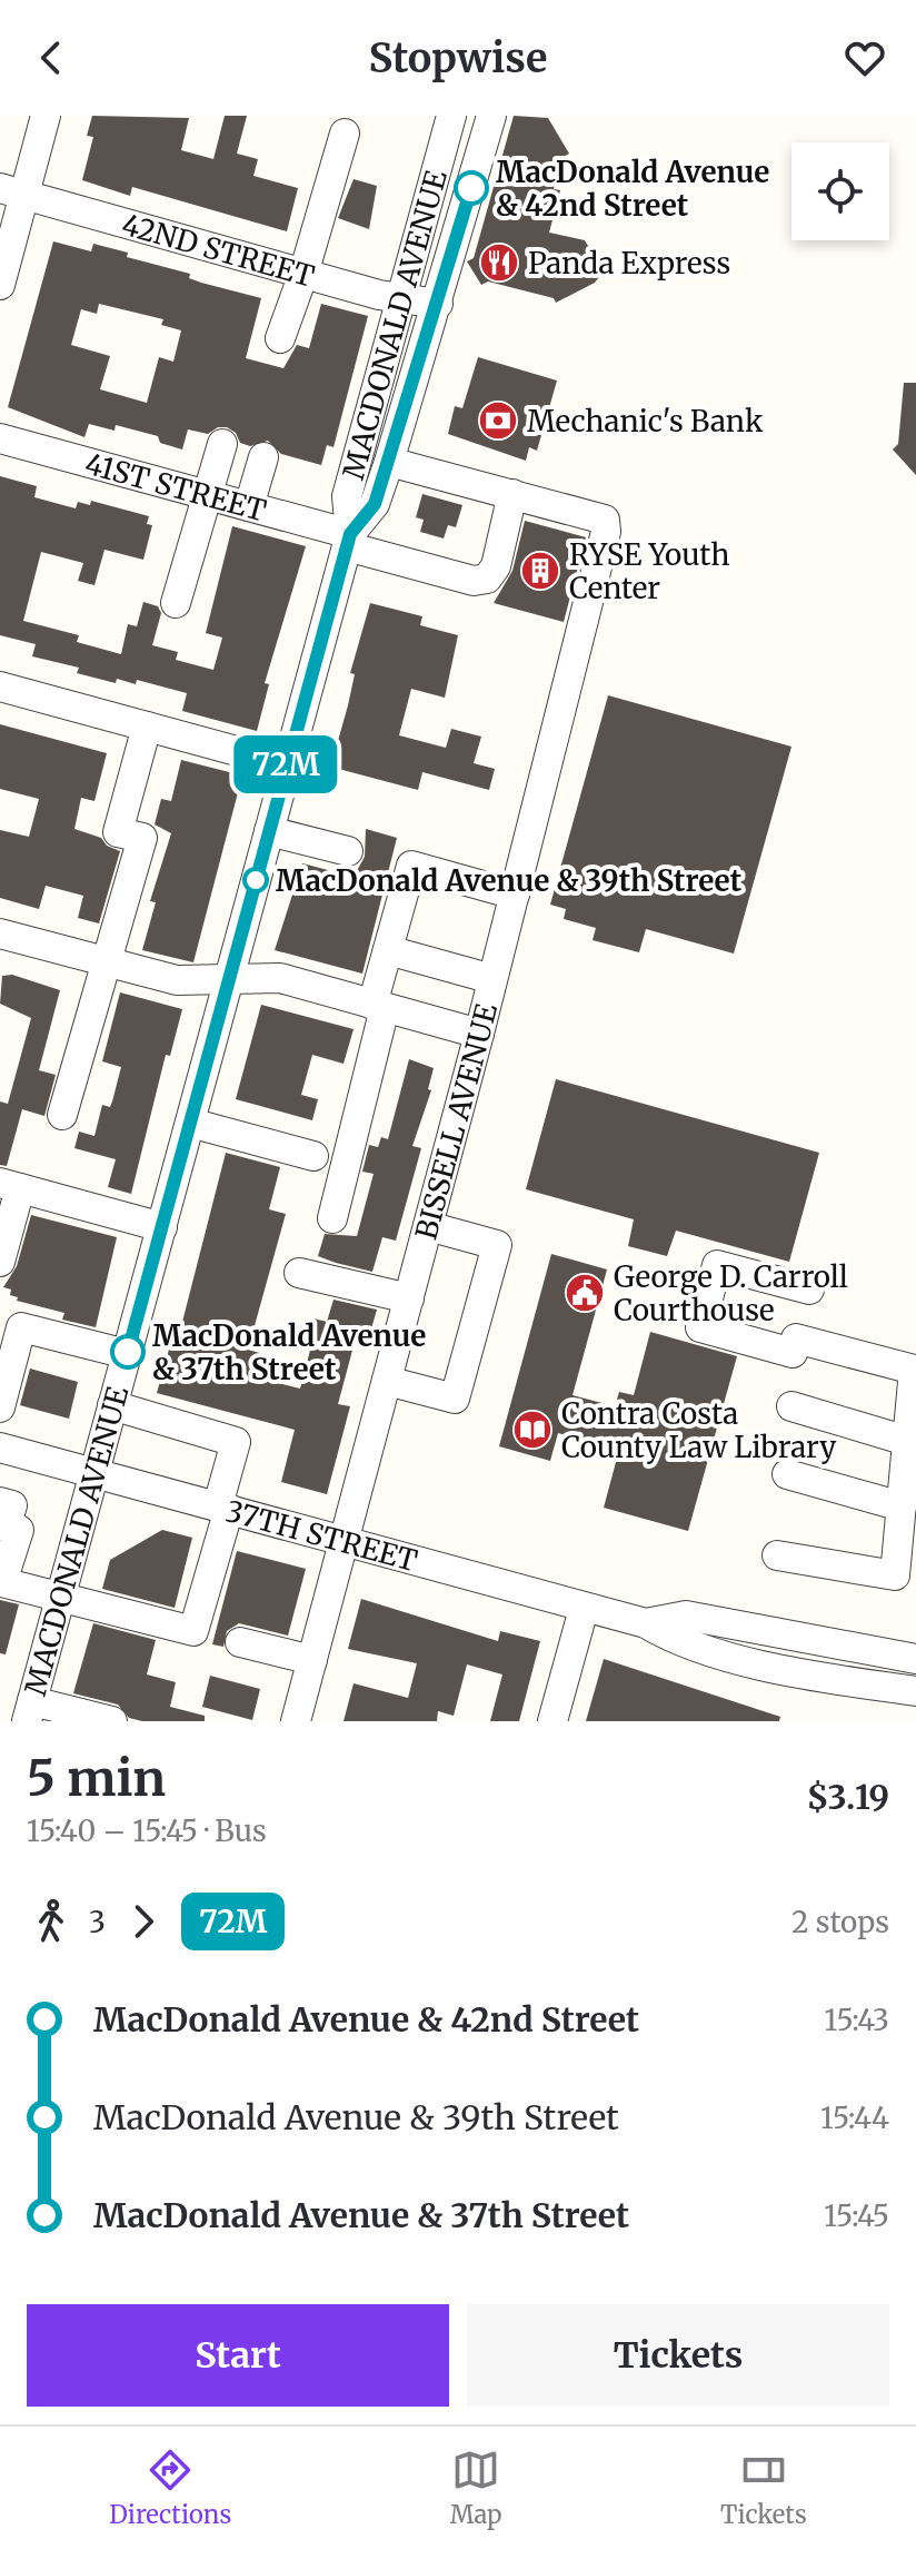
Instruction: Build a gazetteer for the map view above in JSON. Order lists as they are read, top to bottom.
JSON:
{
  "streets": {
    "street": [
      "42ND STREET",
      "MACDONALD AVENUE",
      "41ST STREET",
      "BISSELL AVENUE",
      "37TH STREET"
    ]
  },
  "crossings": [
    ["42ND STREET", "MACDONALD AVENUE"],
    ["MACDONALD AVENUE", "41ST STREET"],
    ["MACDONALD AVENUE", "37TH STREET"],
    ["41ST STREET", "BISSELL AVENUE"],
    ["BISSELL AVENUE", "37TH STREET"]
  ],
  "places": {
    "other": ["MacDonald Avenue & 42nd Street", "MacDonald Avenue & 39th Street", "MacDonald Avenue & 37th Street"],
    "restaurant": ["Panda Express"],
    "bank": ["Mechanic's Bank"],
    "building": ["RYSE Youth Center"],
    "public building": ["George D. Carroll Courthouse"],
    "library": ["Contra Costa County Law Library"]
  },
  "lines": ["bus line 72M"],
  "page": {
    "header": "Stopwise",
    "on_map": "72M",
    "heading": ["5 min", "15:40 – 15:45 · Bus", "$3.19"],
    "legs": ["3", "72M", "2 stops"],
    "list": [
      {
        "name": "MacDonald Avenue & 42nd Street",
        "value": "15:43"
      },
      {
        "name": "MacDonald Avenue & 39th Street",
        "value": "15:44"
      },
      {
        "name": "MacDonald Avenue & 37th Street",
        "value": "15:45"
      }
    ],
    "buttons": ["Start", "Tickets"],
    "tabs": ["Directions", "Map", "Tickets"]
  }
}
